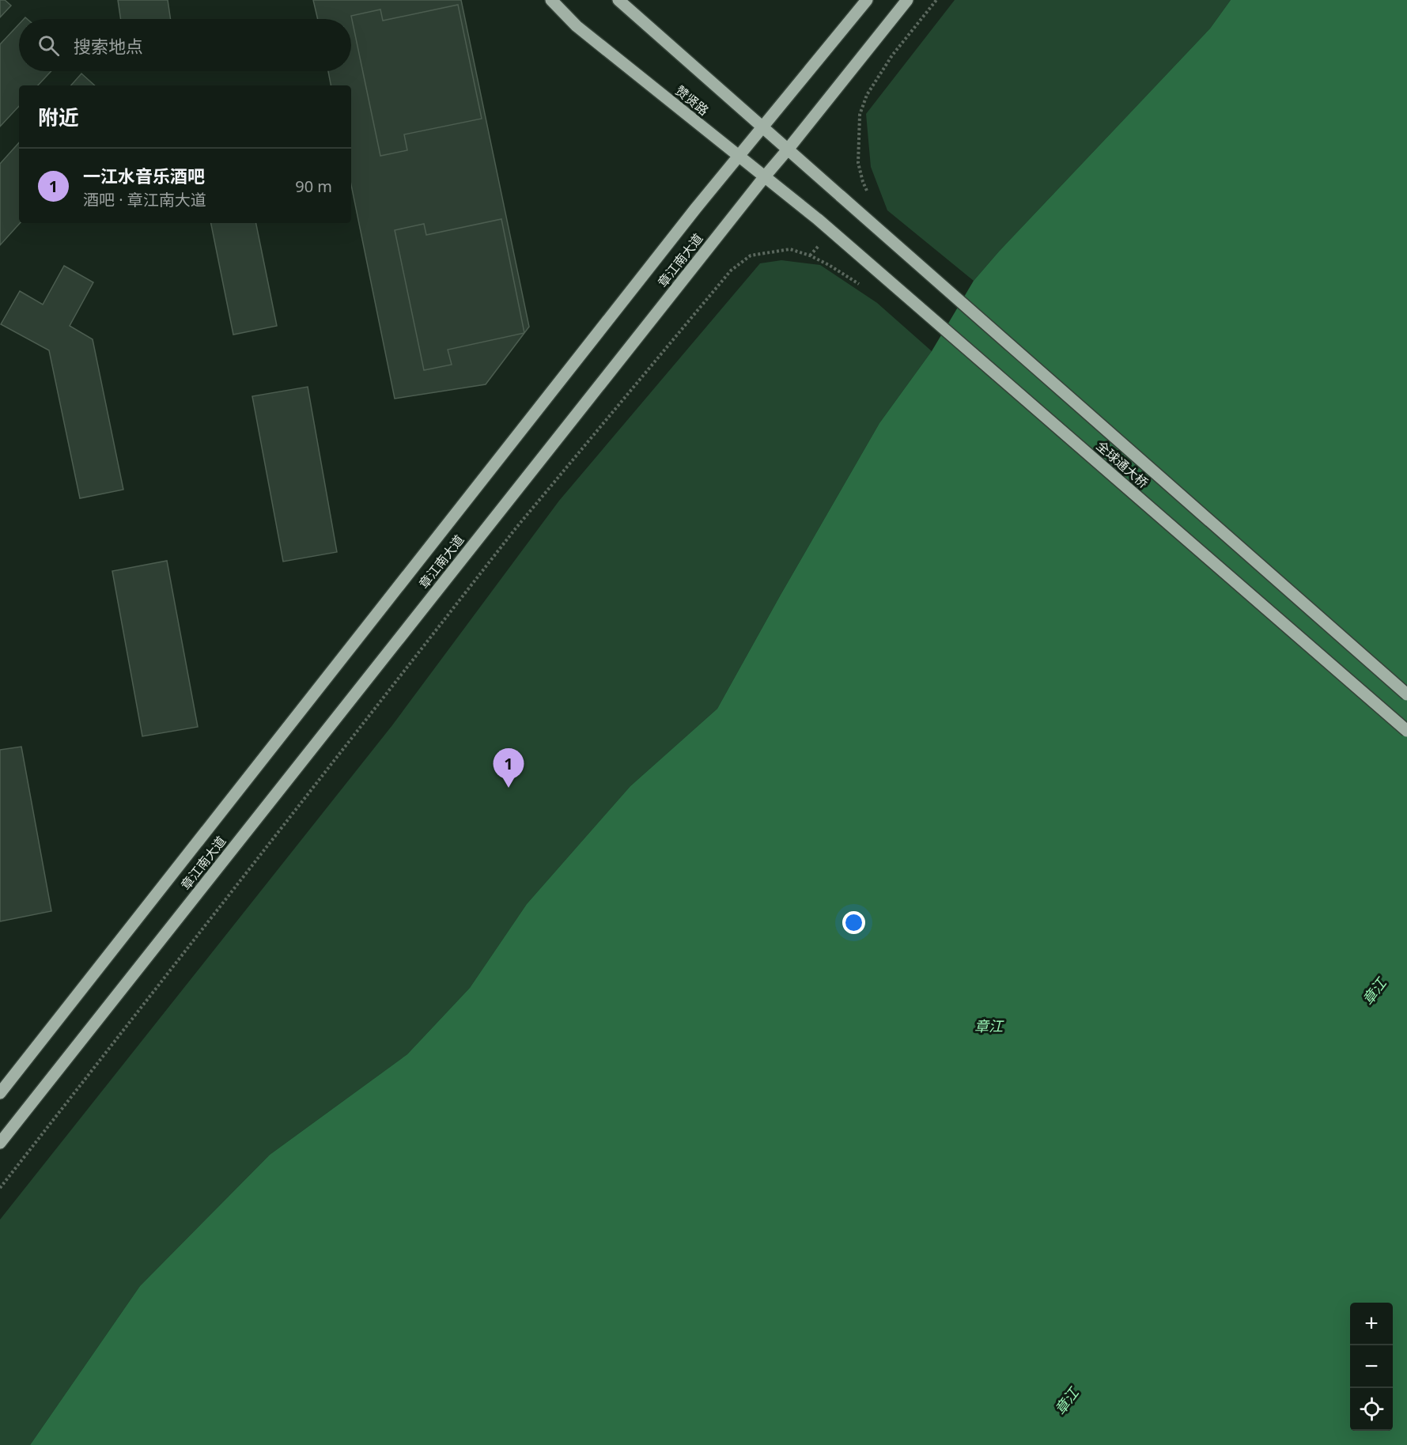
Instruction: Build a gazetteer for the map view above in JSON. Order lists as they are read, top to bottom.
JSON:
{
  "streets": {
    "main road": ["赞贤路", "章江南大道", "全球通大桥"]
  },
  "crossings": [
    ["赞贤路", "章江南大道"],
    ["赞贤路", "全球通大桥"]
  ],
  "water": ["章江"],
  "page": {
    "search": "搜索地点",
    "heading": "附近",
    "list": [
      {
        "mark": "1",
        "name": "一江水音乐酒吧",
        "note": "酒吧 · 章江南大道",
        "value": "90 m"
      }
    ],
    "pins": "1",
    "map_buttons": ["+", "−"]
  }
}
